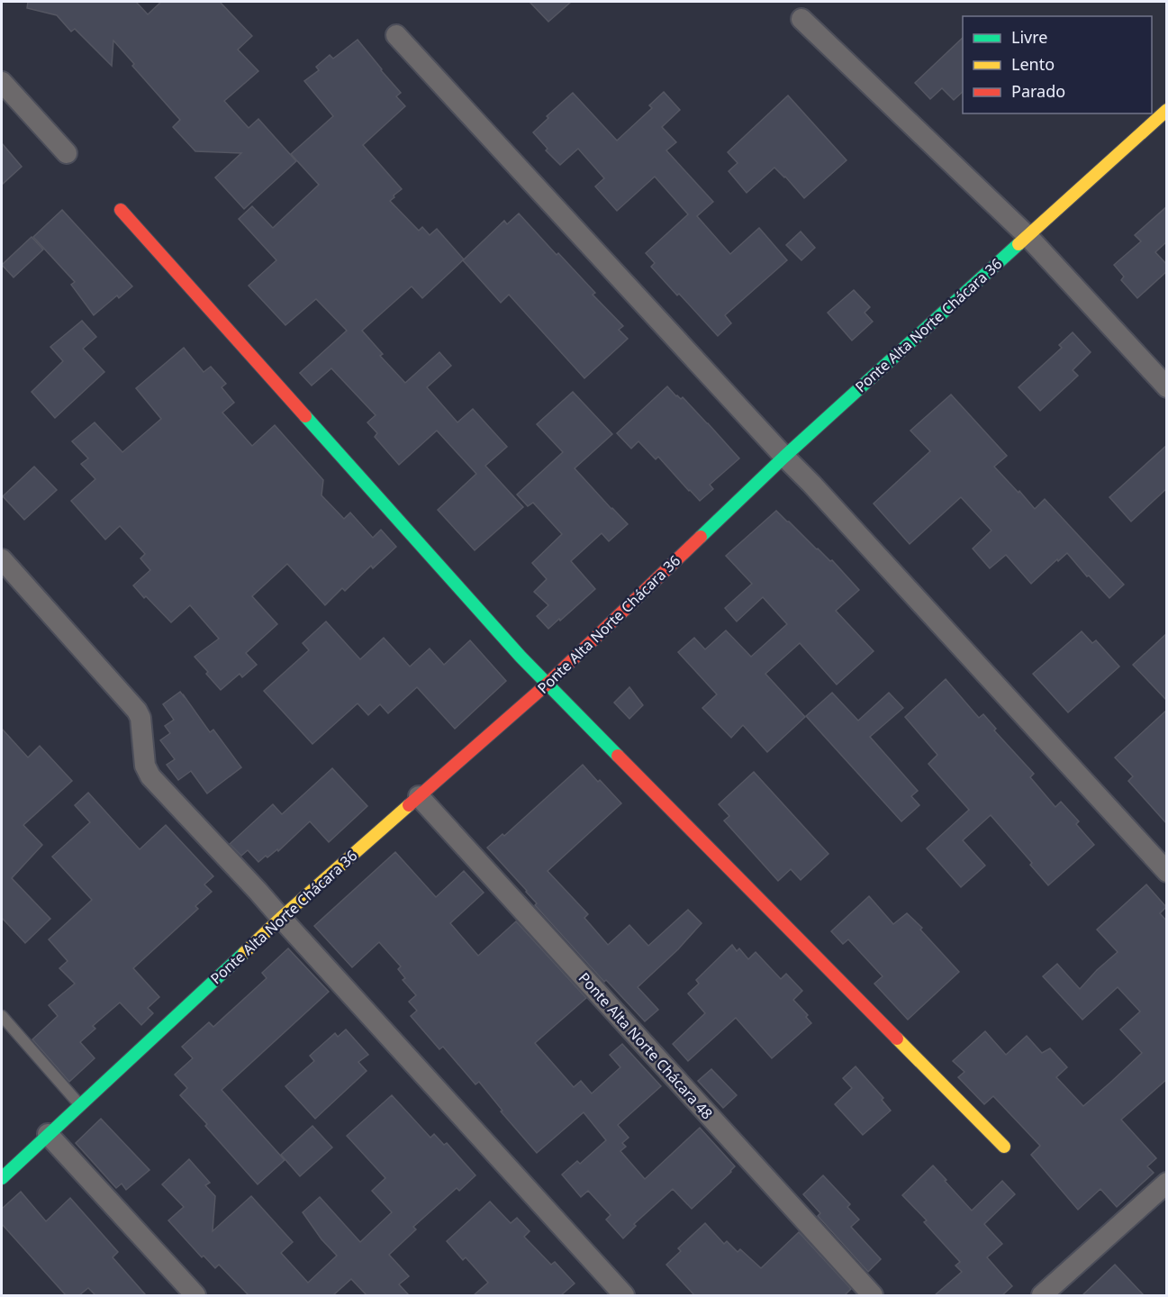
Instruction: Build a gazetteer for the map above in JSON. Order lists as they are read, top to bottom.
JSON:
{
  "streets": {
    "street": ["Ponte Alta Norte Chácara 36", "Ponte Alta Norte Chácara 48"]
  },
  "crossings": [
    ["Ponte Alta Norte Chácara 36", "Ponte Alta Norte Chácara 48"]
  ],
  "legend": ["Livre", "Lento", "Parado"]
}
